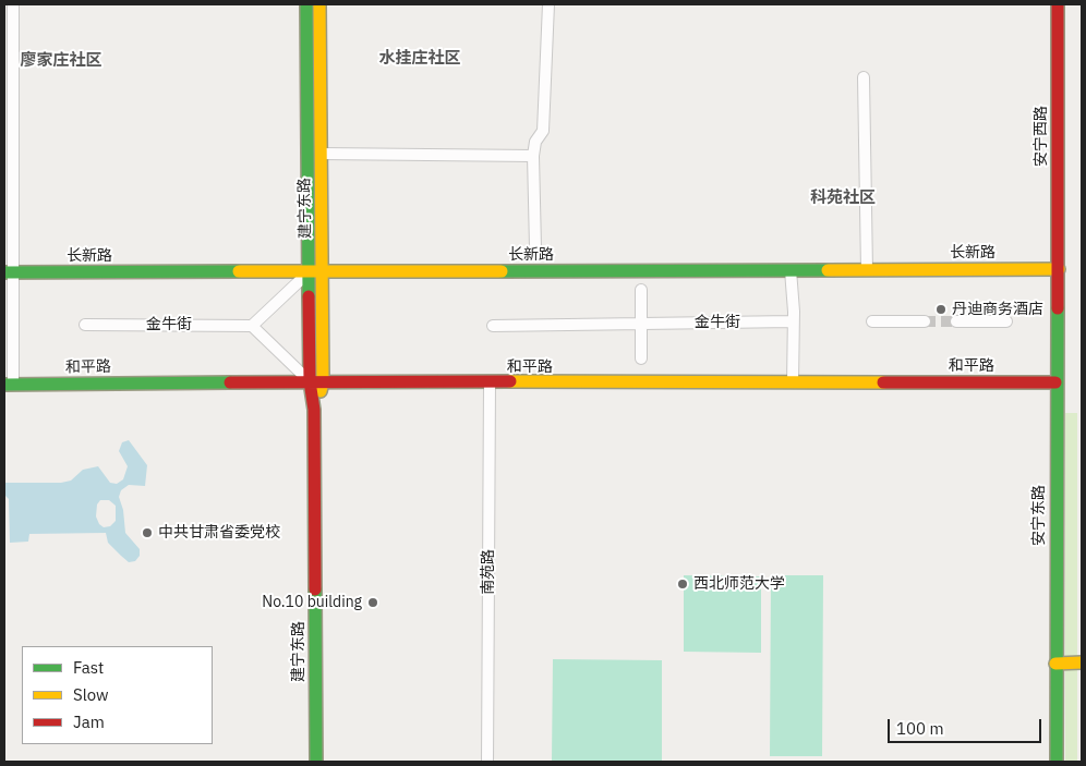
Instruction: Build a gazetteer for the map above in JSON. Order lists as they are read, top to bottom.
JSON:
{
  "streets": {
    "street": [
      "安宁西路",
      "建宁东路",
      "长新路",
      "金牛街",
      "和平路",
      "安宁东路",
      "南苑路"
    ]
  },
  "crossings": [
    ["安宁西路", "长新路"],
    ["安宁西路", "安宁东路"],
    ["建宁东路", "长新路"],
    ["建宁东路", "和平路"],
    ["长新路", "安宁东路"],
    ["和平路", "安宁东路"],
    ["和平路", "南苑路"]
  ],
  "districts": ["水挂庄社区", "廖家庄社区", "科苑社区"],
  "places": [
    "丹迪商务酒店",
    "中共甘肃省委党校",
    "西北师范大学",
    "No.10 building"
  ],
  "legend": ["Fast", "Slow", "Jam"],
  "scale_bar": "100 m"
}
